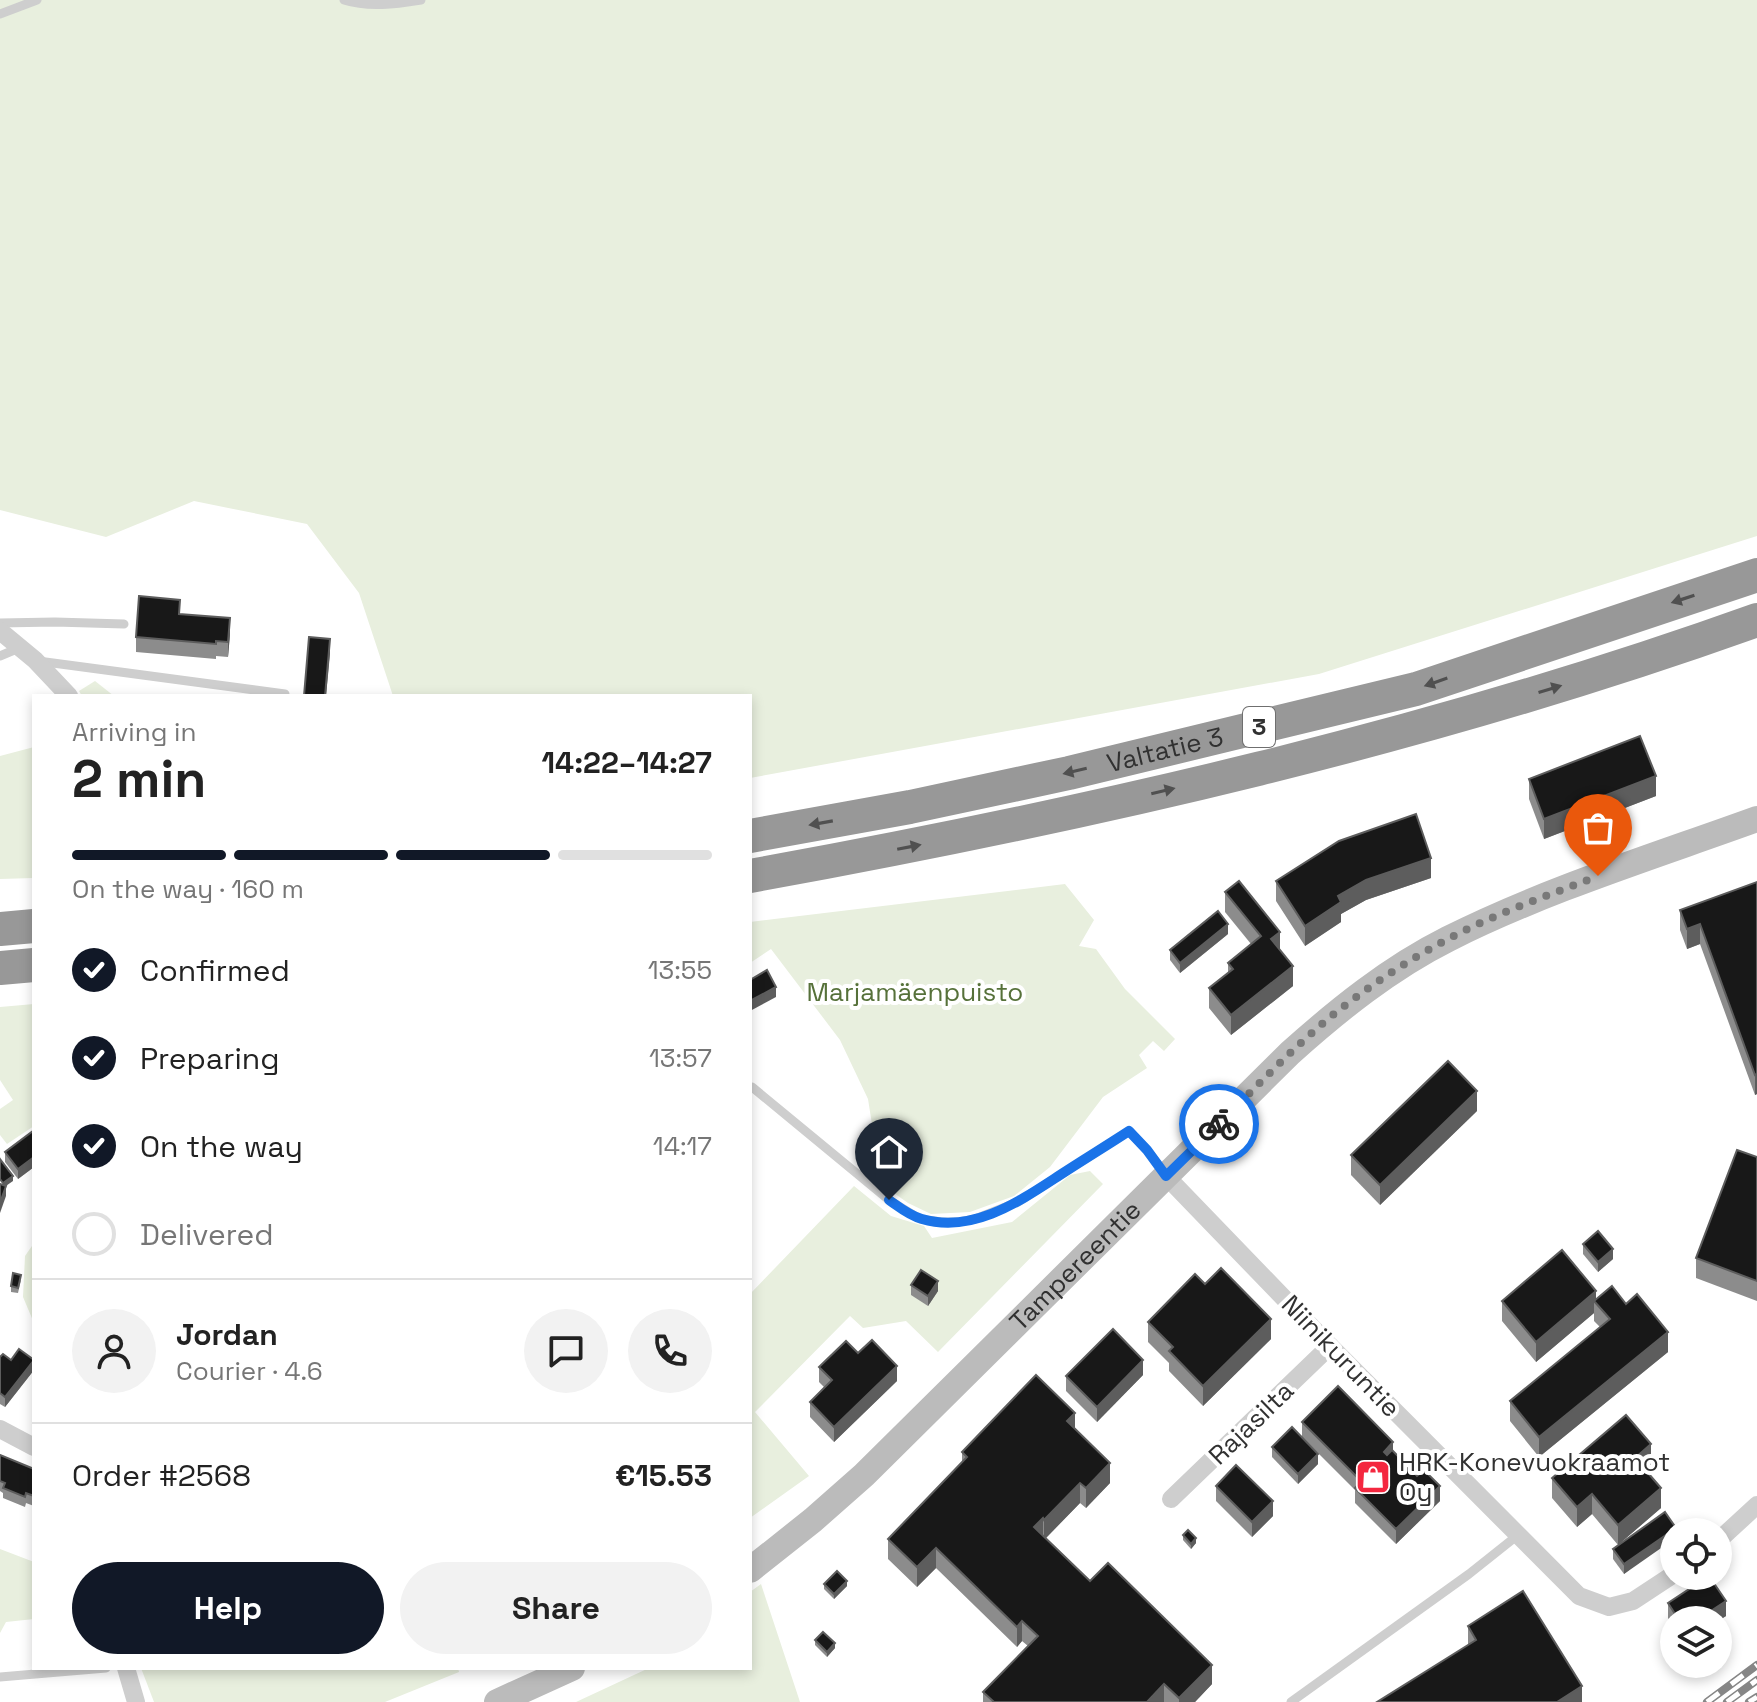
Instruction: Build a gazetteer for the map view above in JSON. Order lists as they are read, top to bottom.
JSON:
{
  "streets": {
    "highway": ["3", "Valtatie 3"],
    "main road": ["Tampereentie"],
    "street": ["Niinikuruntie", "Rajasilta"]
  },
  "crossings": [
    ["Tampereentie", "Niinikuruntie"],
    ["Niinikuruntie", "Rajasilta"]
  ],
  "parks": ["Marjamäenpuisto"],
  "places": {
    "shop": ["HRK-Konevuokraamot Oy"]
  },
  "page": {
    "heading": ["2 min", "Arriving in", "14:22–14:27"],
    "panel": [
      "Jordan",
      "Courier · 4.6",
      "Order #2568",
      "€15.53"
    ],
    "bar": "On the way · 160 m",
    "list": [
      ["Confirmed", "13:55"],
      ["Preparing", "13:57"],
      ["On the way", "14:17"],
      "Delivered"
    ],
    "buttons": ["Help", "Share"]
  }
}
